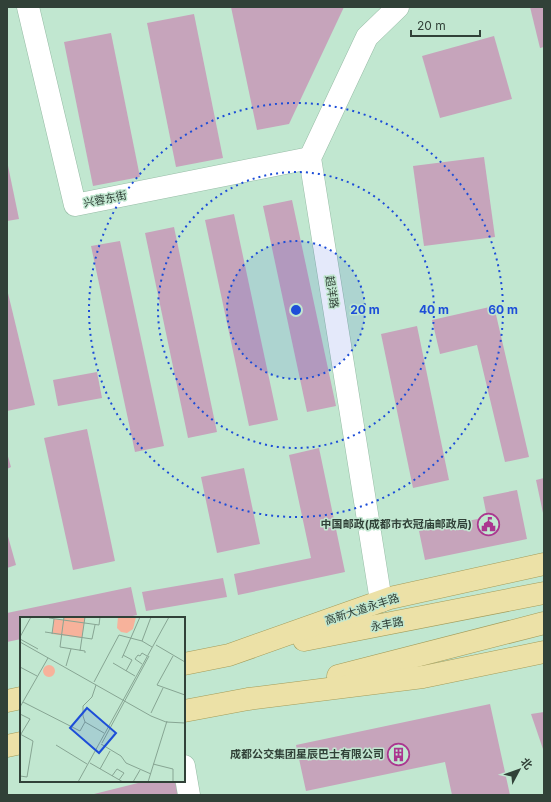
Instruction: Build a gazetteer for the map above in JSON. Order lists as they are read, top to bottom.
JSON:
{
  "streets": {
    "main road": ["高新大道永丰路", "永丰路"],
    "street": ["兴蓉东街", "超洋路"]
  },
  "crossings": [
    ["兴蓉东街", "超洋路"],
    ["超洋路", "高新大道永丰路"],
    ["高新大道永丰路", "永丰路"]
  ],
  "places": {
    "public building": ["中国邮政(成都市衣冠庙邮政局)"],
    "building": ["成都公交集团星辰巴士有限公司"]
  },
  "scale_bar": "20 m",
  "north": "top right",
  "rings": ["20 m", "40 m", "60 m"]
}
